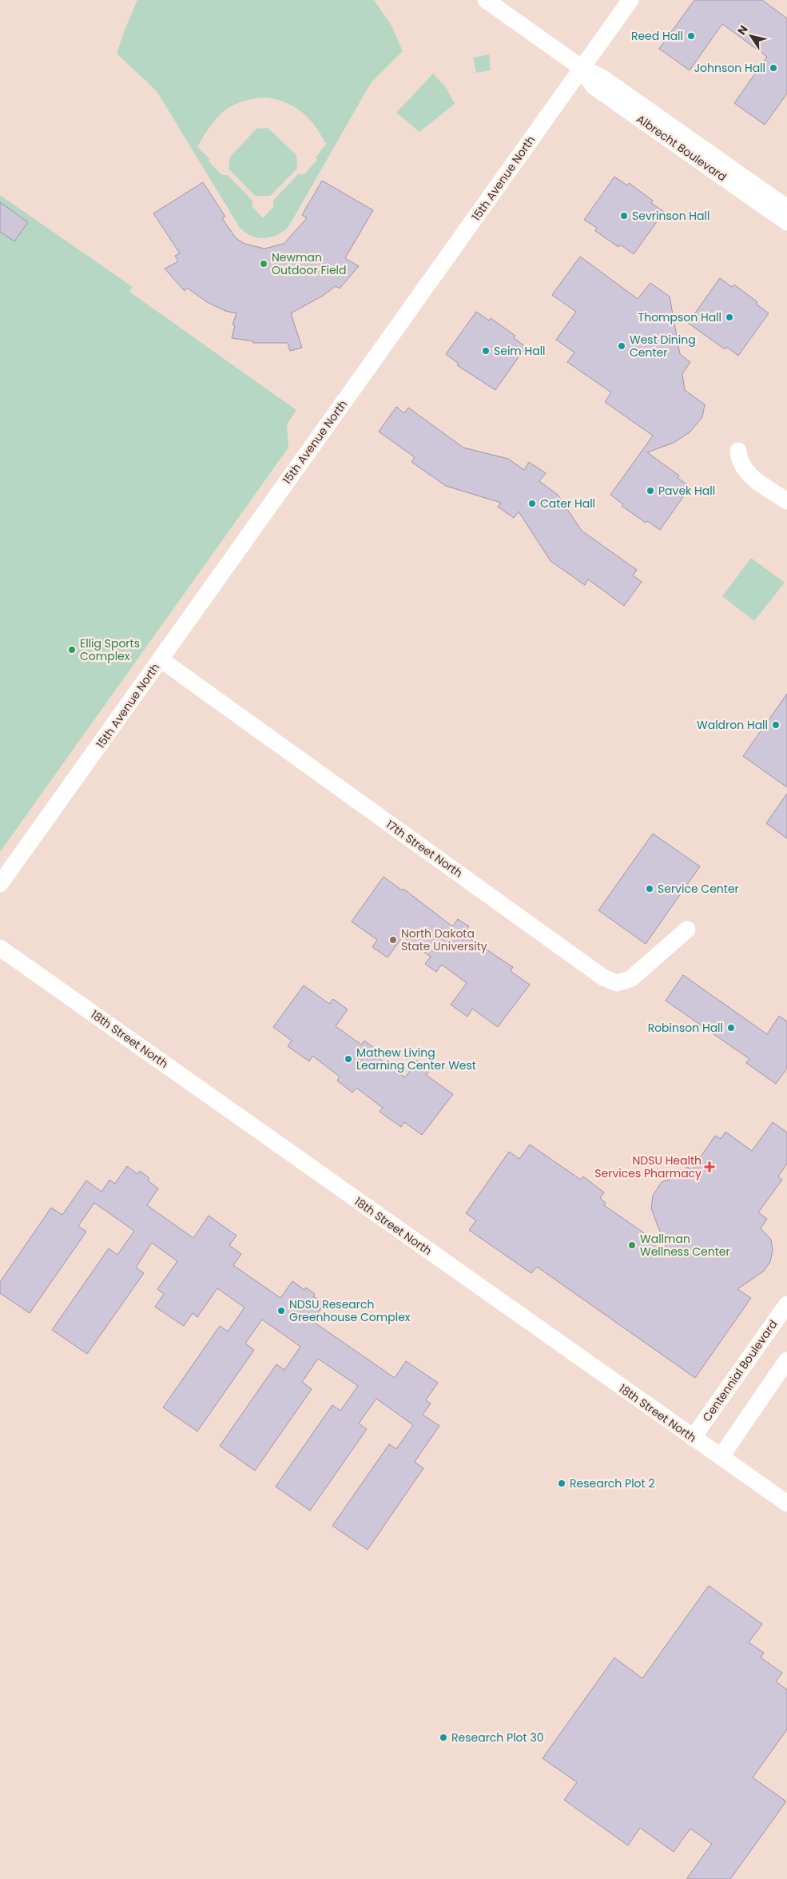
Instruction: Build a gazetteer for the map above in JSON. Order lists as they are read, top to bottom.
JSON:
{
  "streets": {
    "street": [
      "Albrecht Boulevard",
      "15th Avenue North",
      "17th Street North",
      "18th Street North",
      "Centennial Boulevard"
    ]
  },
  "crossings": [
    ["Albrecht Boulevard", "15th Avenue North"],
    ["15th Avenue North", "17th Street North"],
    ["18th Street North", "Centennial Boulevard"]
  ],
  "places": {
    "other": [
      "Reed Hall",
      "Johnson Hall",
      "Sevrinson Hall",
      "Newman Outdoor Field",
      "Thompson Hall",
      "West Dining Center",
      "Seim Hall",
      "Pavek Hall",
      "Cater Hall",
      "Ellig Sports Complex",
      "Waldron Hall",
      "Service Center",
      "North Dakota State University",
      "Robinson Hall",
      "Mathew Living Learning Center West",
      "Wallman Wellness Center",
      "NDSU Research Greenhouse Complex",
      "Research Plot 2",
      "Research Plot 30"
    ],
    "health": ["NDSU Health Services Pharmacy"]
  },
  "north": "top left"
}
